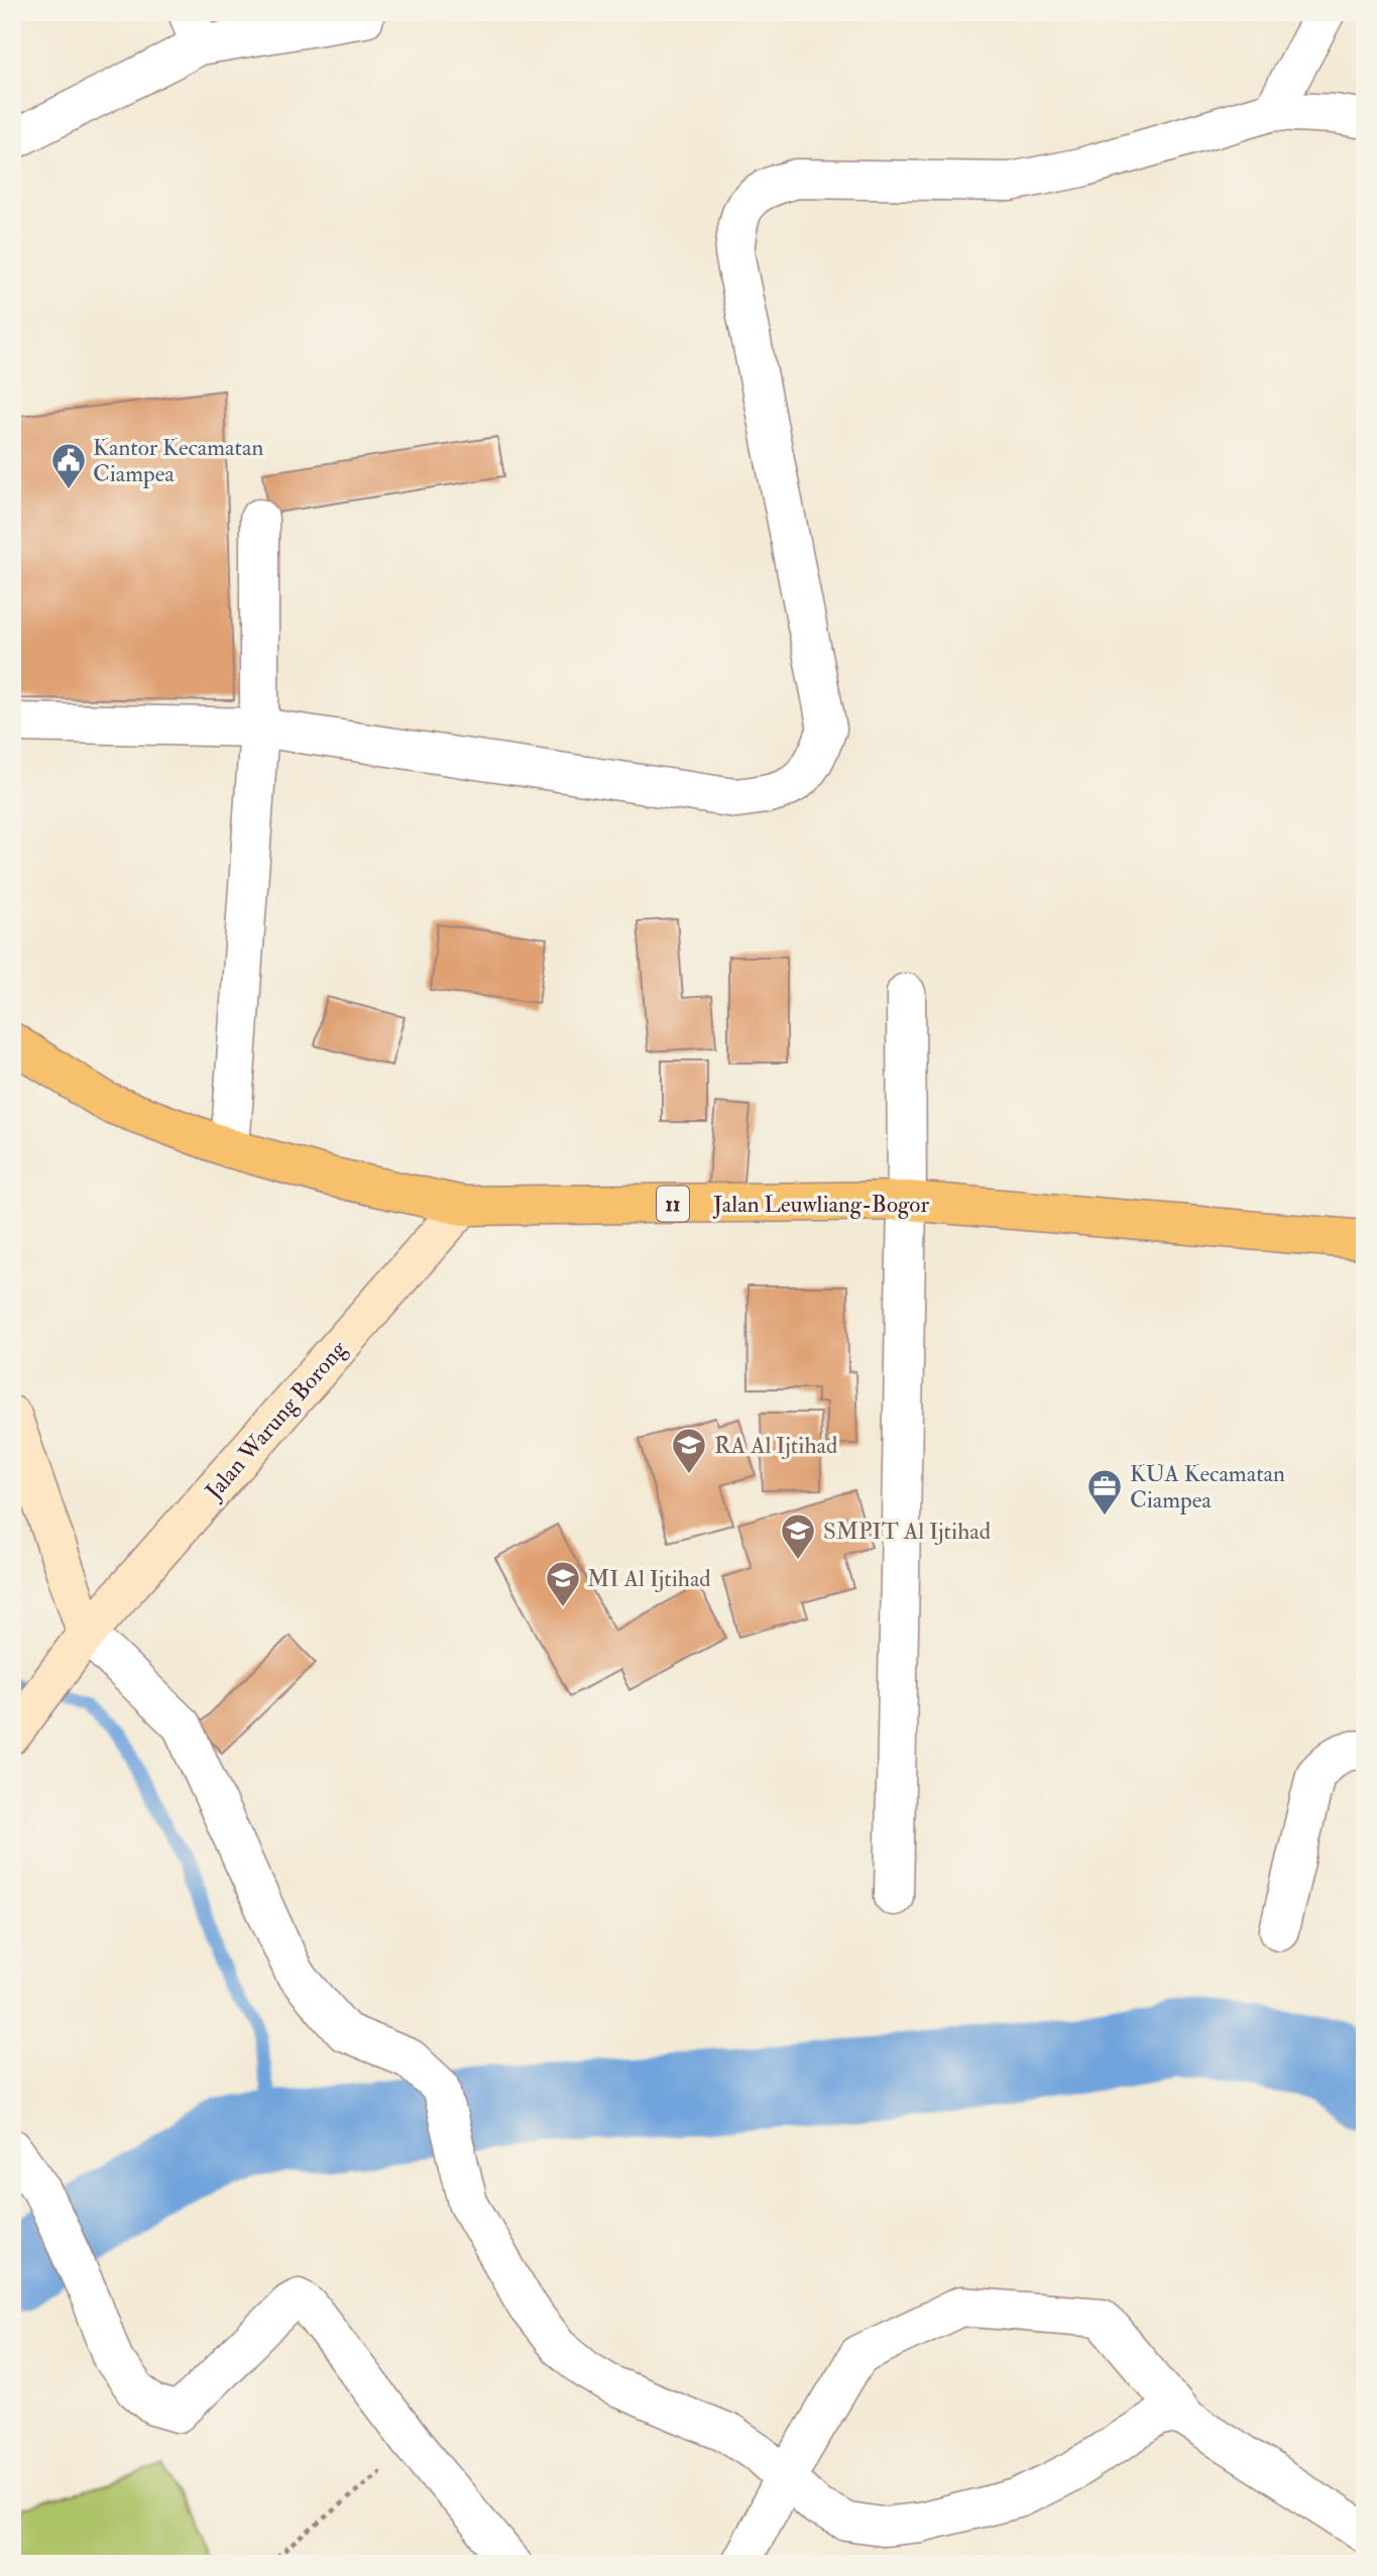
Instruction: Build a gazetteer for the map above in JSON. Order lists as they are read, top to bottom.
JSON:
{
  "streets": {
    "highway": ["11", "Jalan Leuwliang-Bogor"],
    "main road": ["Jalan Warung Borong"]
  },
  "crossings": [
    ["Jalan Leuwliang-Bogor", "Jalan Warung Borong"]
  ],
  "places": {
    "public building": ["Kantor Kecamatan Ciampea"],
    "school or university": ["RA Al Ijtihad", "SMPIT Al Ijtihad", "MI Al Ijtihad"],
    "office": ["KUA Kecamatan Ciampea"]
  }
}
